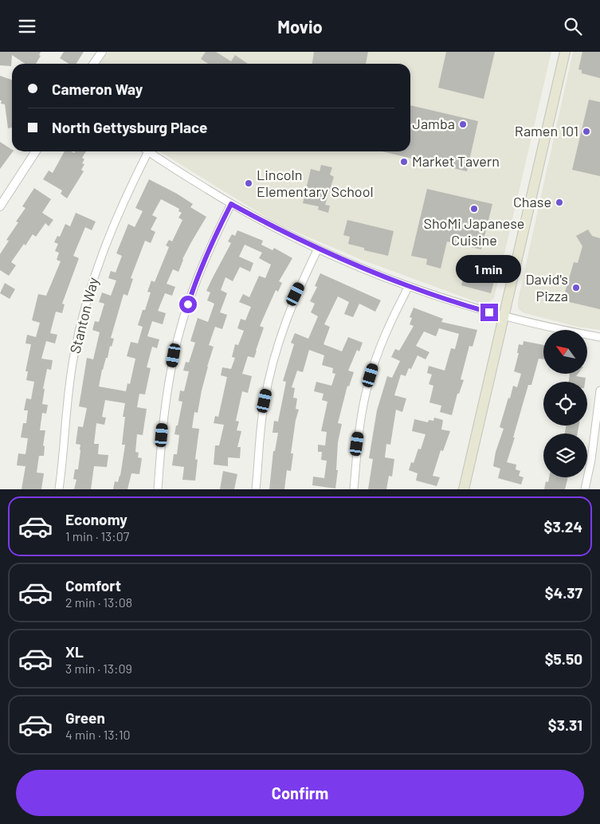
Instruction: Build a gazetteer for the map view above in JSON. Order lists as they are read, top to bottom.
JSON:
{
  "streets": {
    "street": ["Stanton Way"]
  },
  "places": [
    "Jamba",
    "Ramen 101",
    "Market Tavern",
    "Lincoln Elementary School",
    "Chase",
    "ShoMi Japanese Cuisine",
    "David's Pizza"
  ],
  "north": "top left",
  "page": {
    "header": "Movio",
    "banner": ["Cameron Way", "North Gettysburg Place"],
    "bubble": "1 min",
    "list": [
      {
        "name": "Economy",
        "note": "1 min · 13:07",
        "value": "$3.24"
      },
      {
        "name": "Comfort",
        "note": "2 min · 13:08",
        "value": "$4.37"
      },
      {
        "name": "XL",
        "note": "3 min · 13:09",
        "value": "$5.50"
      },
      {
        "name": "Green",
        "note": "4 min · 13:10",
        "value": "$3.31"
      }
    ],
    "buttons": "Confirm"
  }
}
